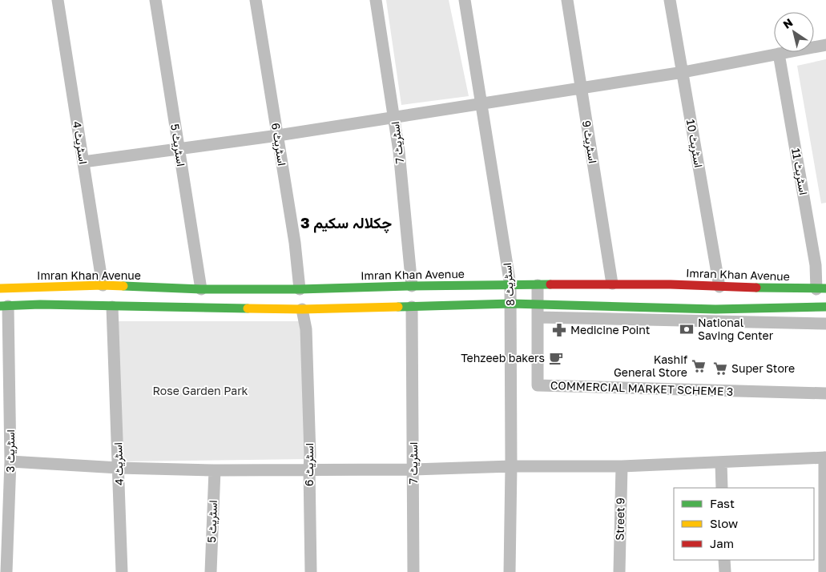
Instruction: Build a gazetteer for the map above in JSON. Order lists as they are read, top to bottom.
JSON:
{
  "streets": {
    "main road": ["Imran Khan Avenue"],
    "street": [
      "اسٹریٹ 9",
      "اسٹریٹ 4",
      "اسٹریٹ 7",
      "اسٹریٹ 10",
      "اسٹریٹ 6",
      "اسٹریٹ 5",
      "اسٹریٹ 11",
      "اسٹریٹ 8",
      "COMMERCIAL MARKET SCHEME 3",
      "اسٹریٹ 3",
      "Street 9"
    ]
  },
  "crossings": [
    ["اسٹریٹ 9", "Imran Khan Avenue"],
    ["اسٹریٹ 4", "Imran Khan Avenue"],
    ["اسٹریٹ 7", "Imran Khan Avenue"],
    ["اسٹریٹ 10", "Imran Khan Avenue"],
    ["اسٹریٹ 6", "Imran Khan Avenue"],
    ["اسٹریٹ 5", "Imran Khan Avenue"],
    ["اسٹریٹ 11", "Imran Khan Avenue"],
    ["Imran Khan Avenue", "اسٹریٹ 8"],
    ["Imran Khan Avenue", "COMMERCIAL MARKET SCHEME 3"]
  ],
  "districts": ["چکلالہ سکیم 3"],
  "parks": ["Rose Garden Park"],
  "places": {
    "bank": ["National Saving Center"],
    "pharmacy": ["Medicine Point"],
    "cafe": ["Tehzeeb bakers"],
    "supermarket": ["Kashif General Store", "Super Store"]
  },
  "legend": ["Fast", "Slow", "Jam"],
  "north": "top left"
}
